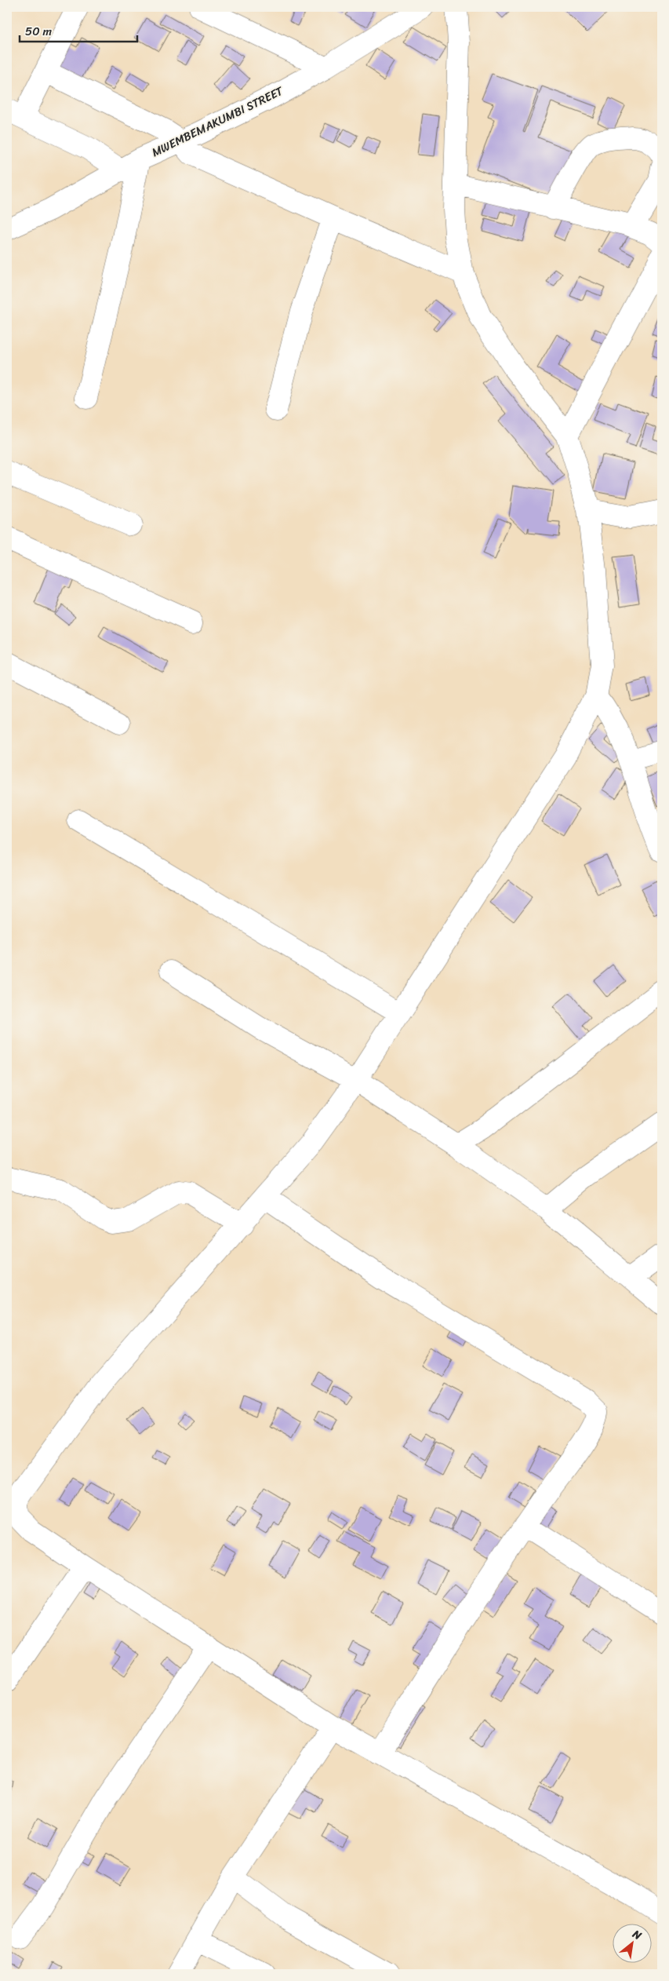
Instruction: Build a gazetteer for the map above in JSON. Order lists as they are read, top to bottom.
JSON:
{
  "streets": {
    "street": ["MWEMBEMAKUMBI STREET"]
  },
  "scale_bar": "50 m",
  "north": "top right"
}
